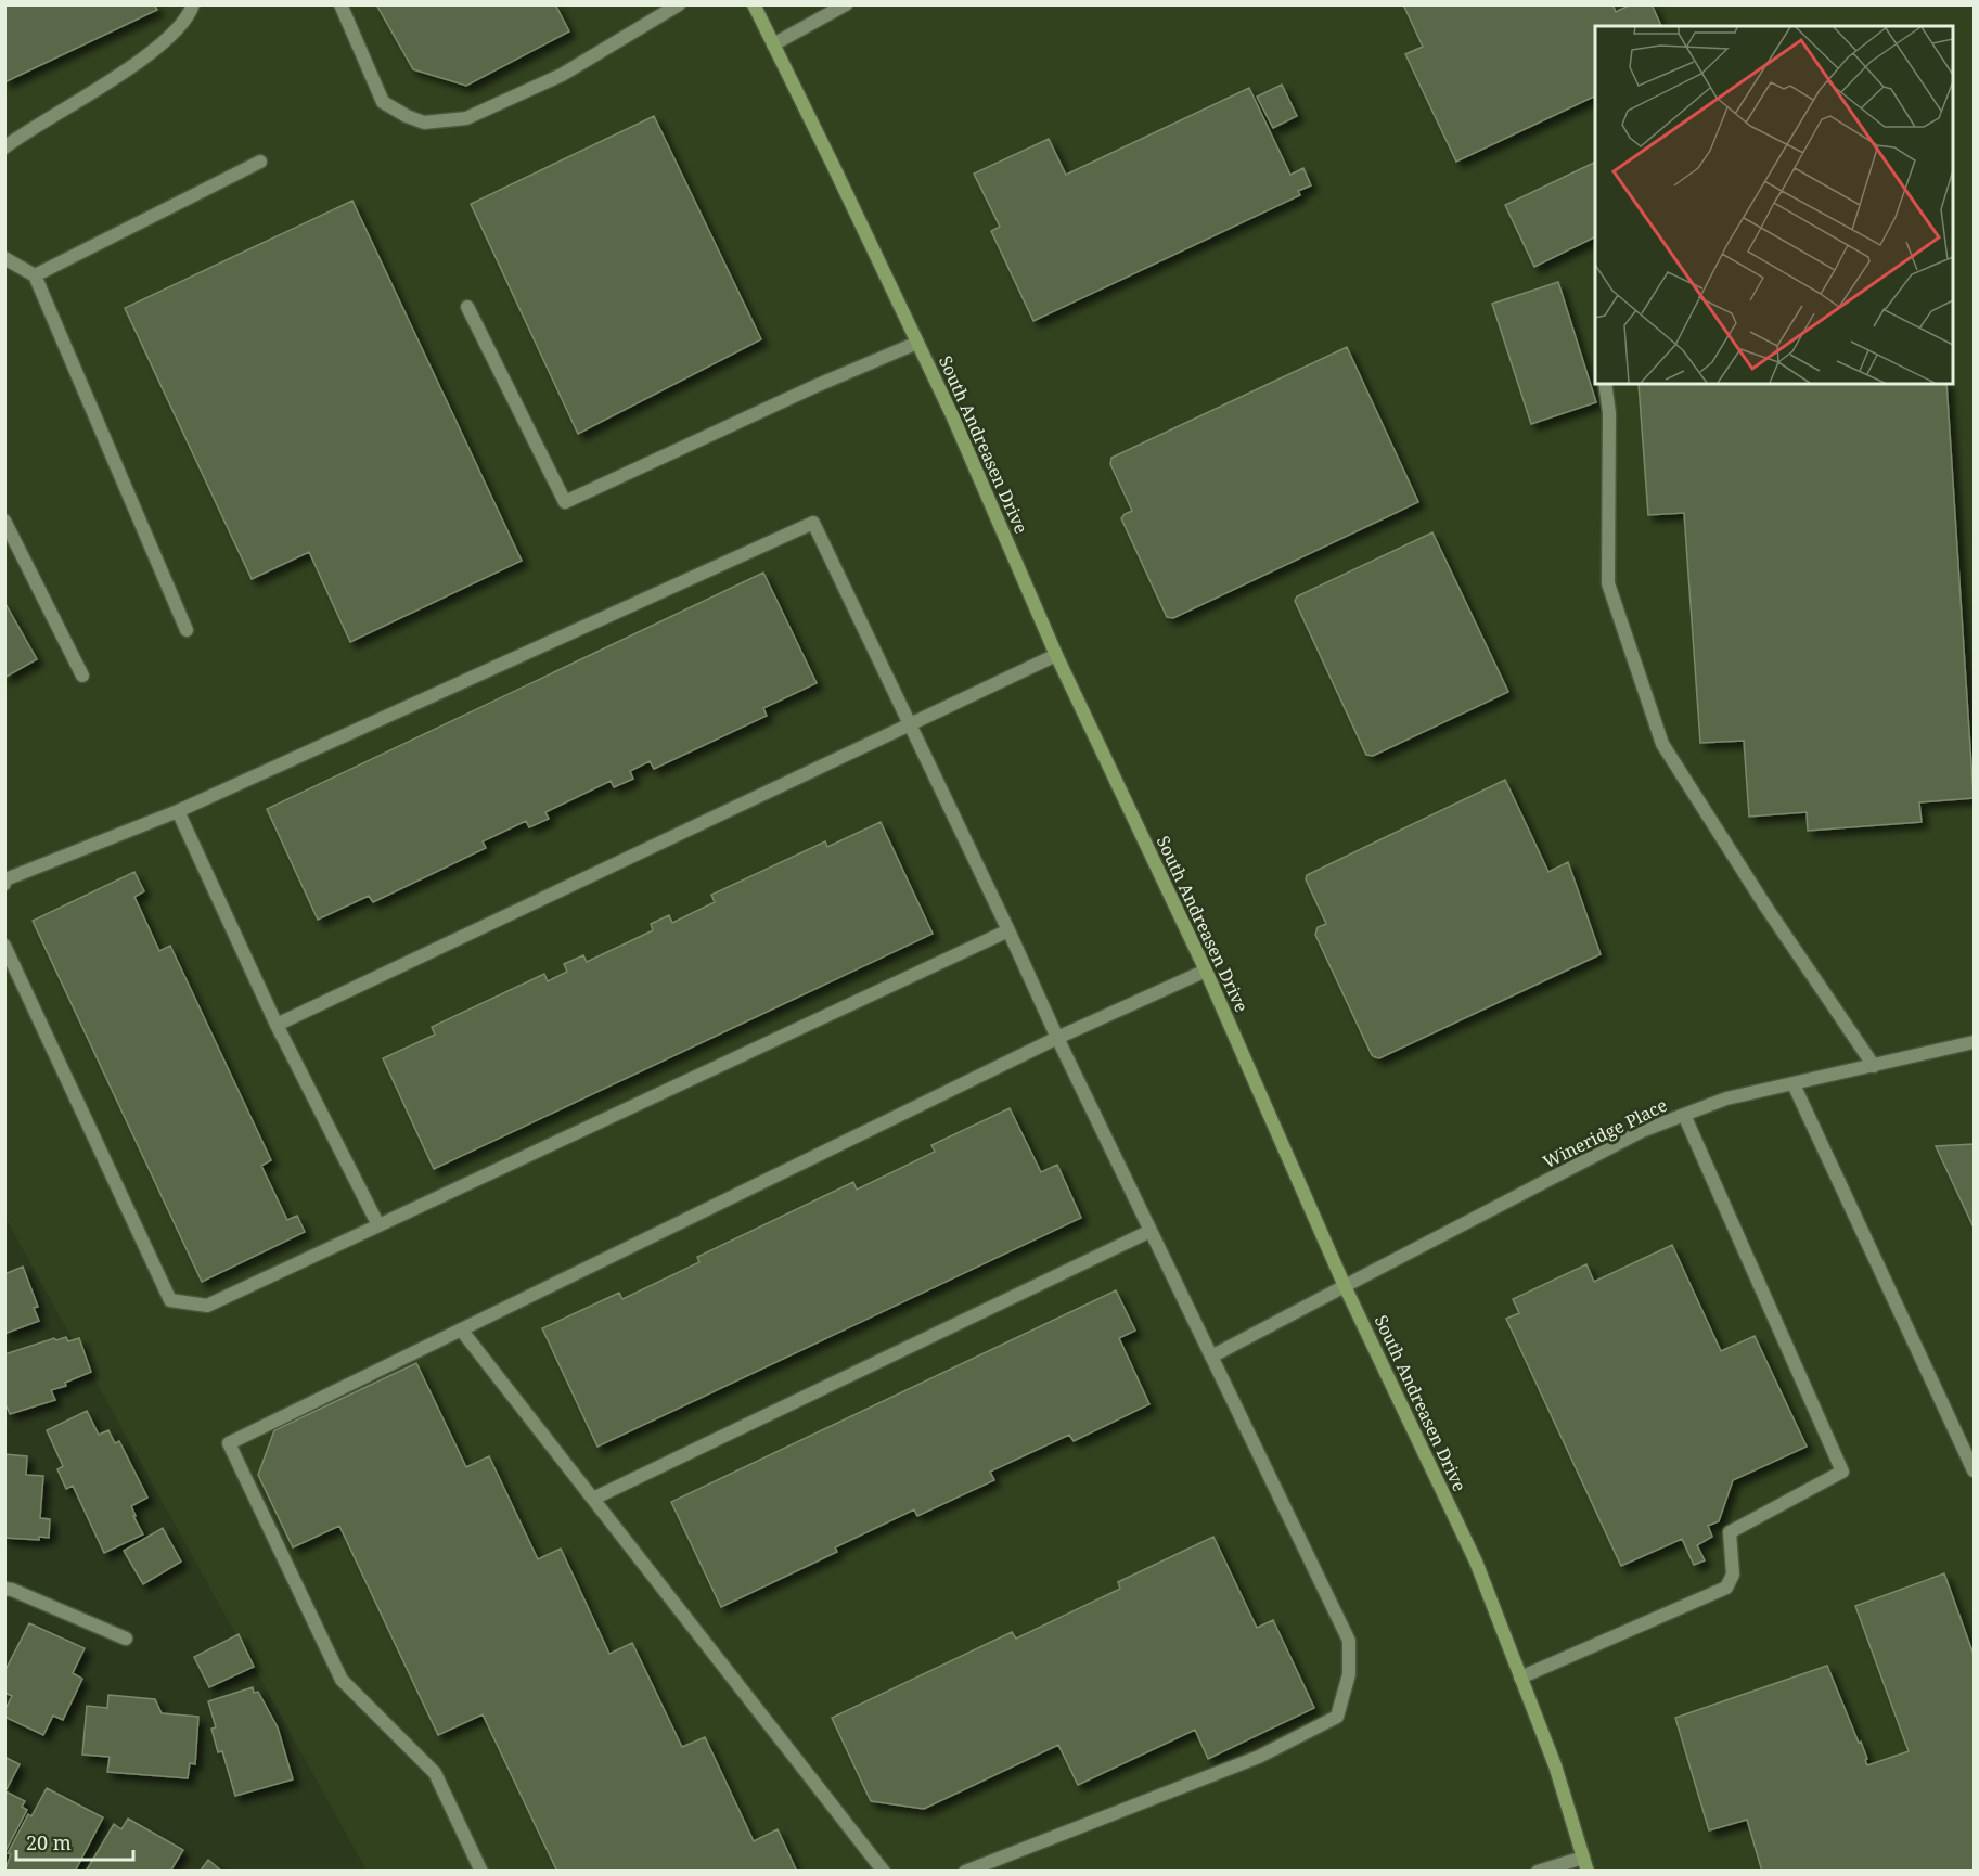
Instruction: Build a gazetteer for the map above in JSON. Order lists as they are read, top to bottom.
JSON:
{
  "streets": {
    "street": ["South Andreasen Drive", "Wineridge Place"]
  },
  "crossings": [
    ["South Andreasen Drive", "Wineridge Place"]
  ],
  "scale_bar": "20 m"
}
